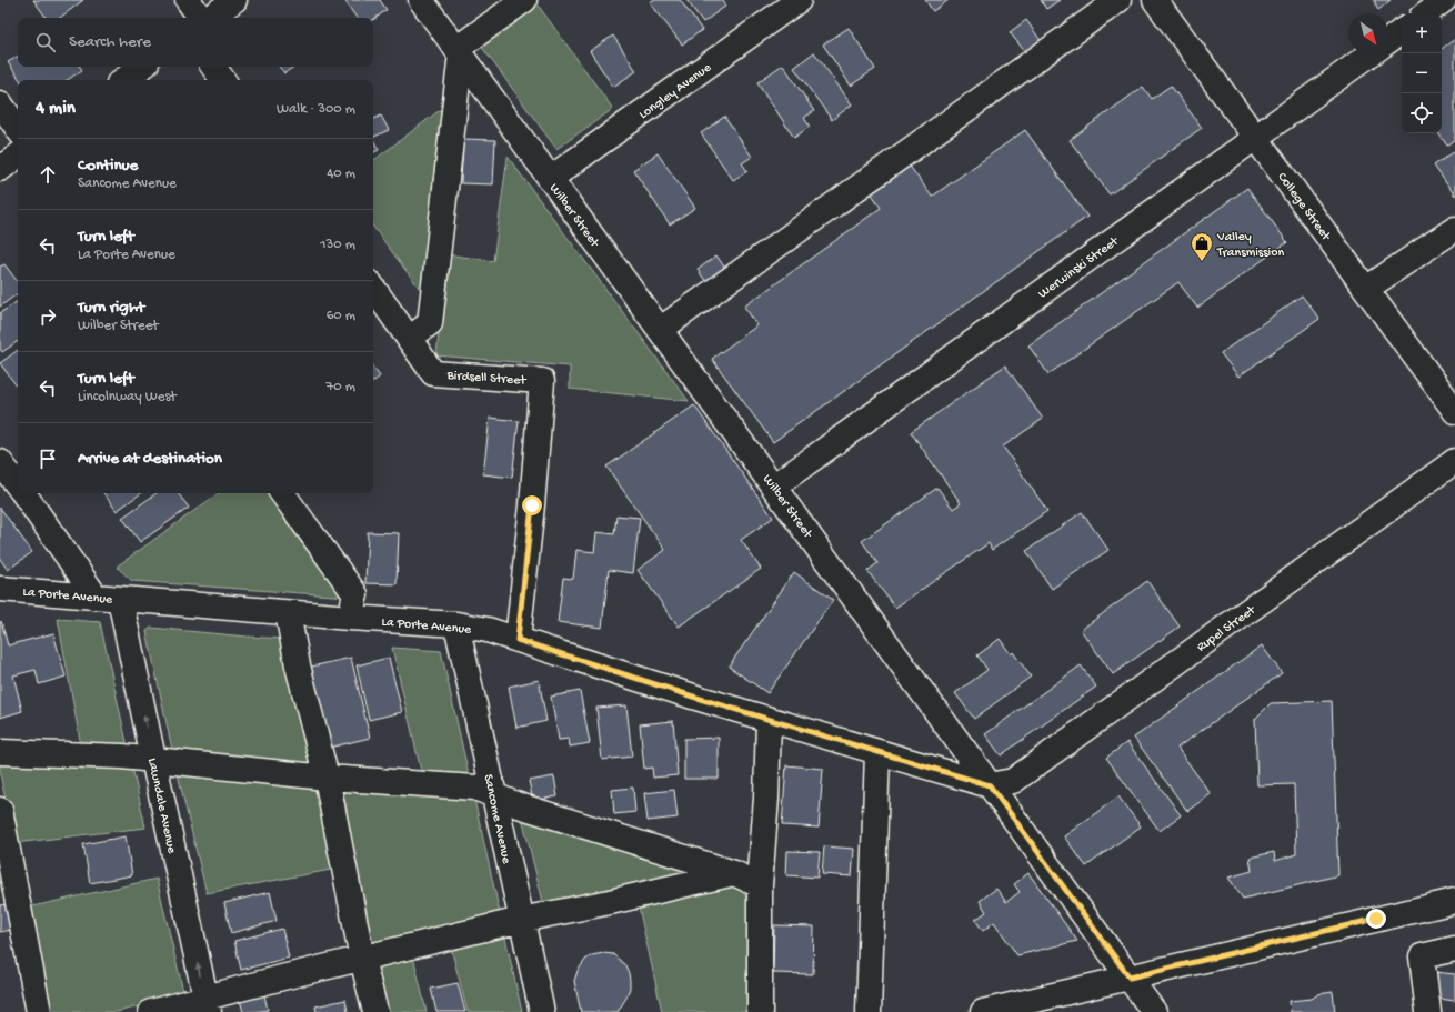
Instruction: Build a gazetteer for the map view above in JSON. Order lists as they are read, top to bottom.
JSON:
{
  "streets": {
    "street": [
      "Longley Avenue",
      "College Street",
      "Wilber Street",
      "Werwinski Street",
      "Birdsell Street",
      "La Porte Avenue",
      "Rupel Street",
      "Lawndale Avenue",
      "Sancome Avenue"
    ]
  },
  "crossings": [
    ["Longley Avenue", "Wilber Street"],
    ["College Street", "Werwinski Street"],
    ["Wilber Street", "Werwinski Street"],
    ["Wilber Street", "La Porte Avenue"],
    ["Wilber Street", "Rupel Street"],
    ["Birdsell Street", "La Porte Avenue"],
    ["La Porte Avenue", "Rupel Street"],
    ["La Porte Avenue", "Lawndale Avenue"],
    ["La Porte Avenue", "Sancome Avenue"]
  ],
  "places": {
    "shop": ["Valley Transmission"]
  },
  "north": "bottom right",
  "page": {
    "map_buttons": ["+", "−"],
    "search": "Search here",
    "heading": ["4 min", "Walk · 300 m"],
    "list": [
      ["Continue", "Sancome Avenue", "40 m"],
      ["Turn left", "La Porte Avenue", "130 m"],
      ["Turn right", "Wilber Street", "60 m"],
      ["Turn left", "Lincolnway West", "70 m"],
      "Arrive at destination"
    ]
  }
}
